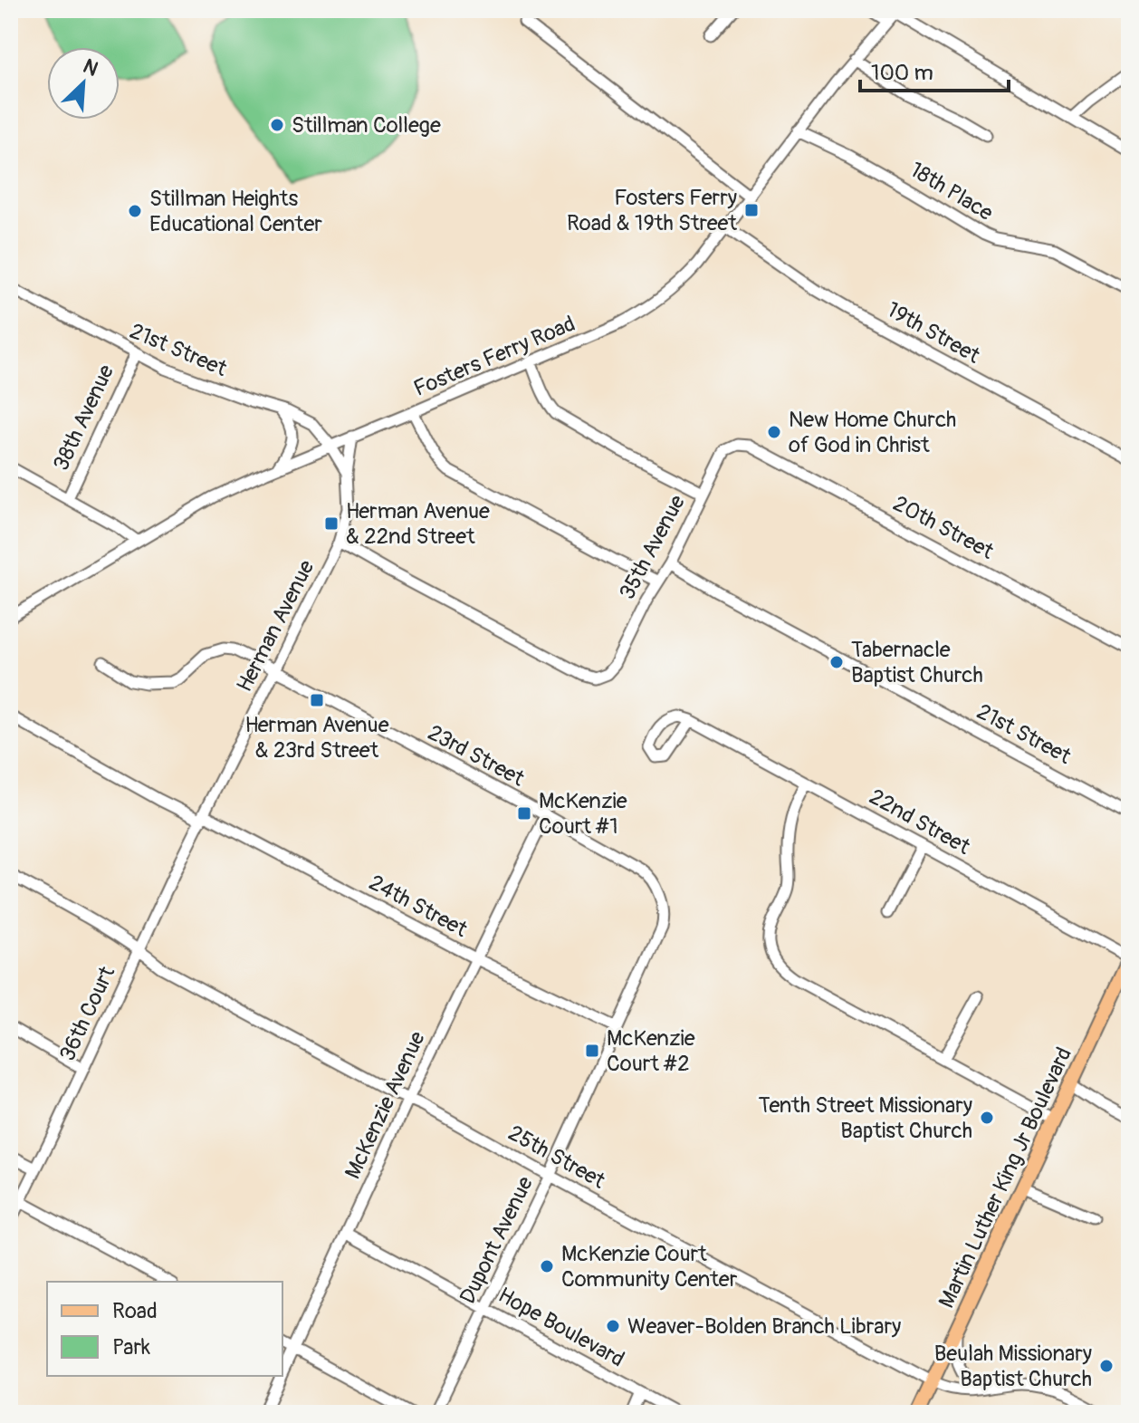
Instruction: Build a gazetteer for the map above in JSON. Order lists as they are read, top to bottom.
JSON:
{
  "streets": {
    "main road": ["Martin Luther King Jr Boulevard"],
    "street": [
      "18th Place",
      "19th Street",
      "21st Street",
      "Fosters Ferry Road",
      "38th Avenue",
      "20th Street",
      "35th Avenue",
      "Herman Avenue",
      "23rd Street",
      "22nd Street",
      "24th Street",
      "36th Court",
      "McKenzie Avenue",
      "25th Street",
      "Dupont Avenue",
      "Hope Boulevard"
    ]
  },
  "crossings": [
    ["18th Place", "Fosters Ferry Road"],
    ["19th Street", "Fosters Ferry Road"],
    ["21st Street", "Fosters Ferry Road"],
    ["21st Street", "38th Avenue"],
    ["21st Street", "35th Avenue"],
    ["21st Street", "Herman Avenue"],
    ["Fosters Ferry Road", "Herman Avenue"],
    ["20th Street", "35th Avenue"],
    ["35th Avenue", "Herman Avenue"],
    ["Herman Avenue", "23rd Street"],
    ["Herman Avenue", "24th Street"],
    ["Herman Avenue", "36th Court"],
    ["23rd Street", "McKenzie Avenue"],
    ["23rd Street", "Dupont Avenue"],
    ["22nd Street", "Martin Luther King Jr Boulevard"],
    ["24th Street", "36th Court"],
    ["24th Street", "McKenzie Avenue"],
    ["24th Street", "Dupont Avenue"],
    ["36th Court", "25th Street"],
    ["McKenzie Avenue", "25th Street"],
    ["McKenzie Avenue", "Hope Boulevard"],
    ["25th Street", "Martin Luther King Jr Boulevard"],
    ["25th Street", "Dupont Avenue"],
    ["Dupont Avenue", "Hope Boulevard"]
  ],
  "places": {
    "other": [
      "Stillman College",
      "Stillman Heights Educational Center",
      "New Home Church of God in Christ",
      "Tabernacle Baptist Church",
      "Tenth Street Missionary Baptist Church",
      "McKenzie Court Community Center",
      "Weaver-Bolden Branch Library",
      "Beulah Missionary Baptist Church"
    ],
    "transit": [
      "Fosters Ferry Road & 19th Street",
      "Herman Avenue & 22nd Street",
      "Herman Avenue & 23rd Street",
      "McKenzie Court #1",
      "McKenzie Court #2"
    ]
  },
  "legend": ["Road", "Park"],
  "scale_bar": "100 m",
  "north": "top right"
}
